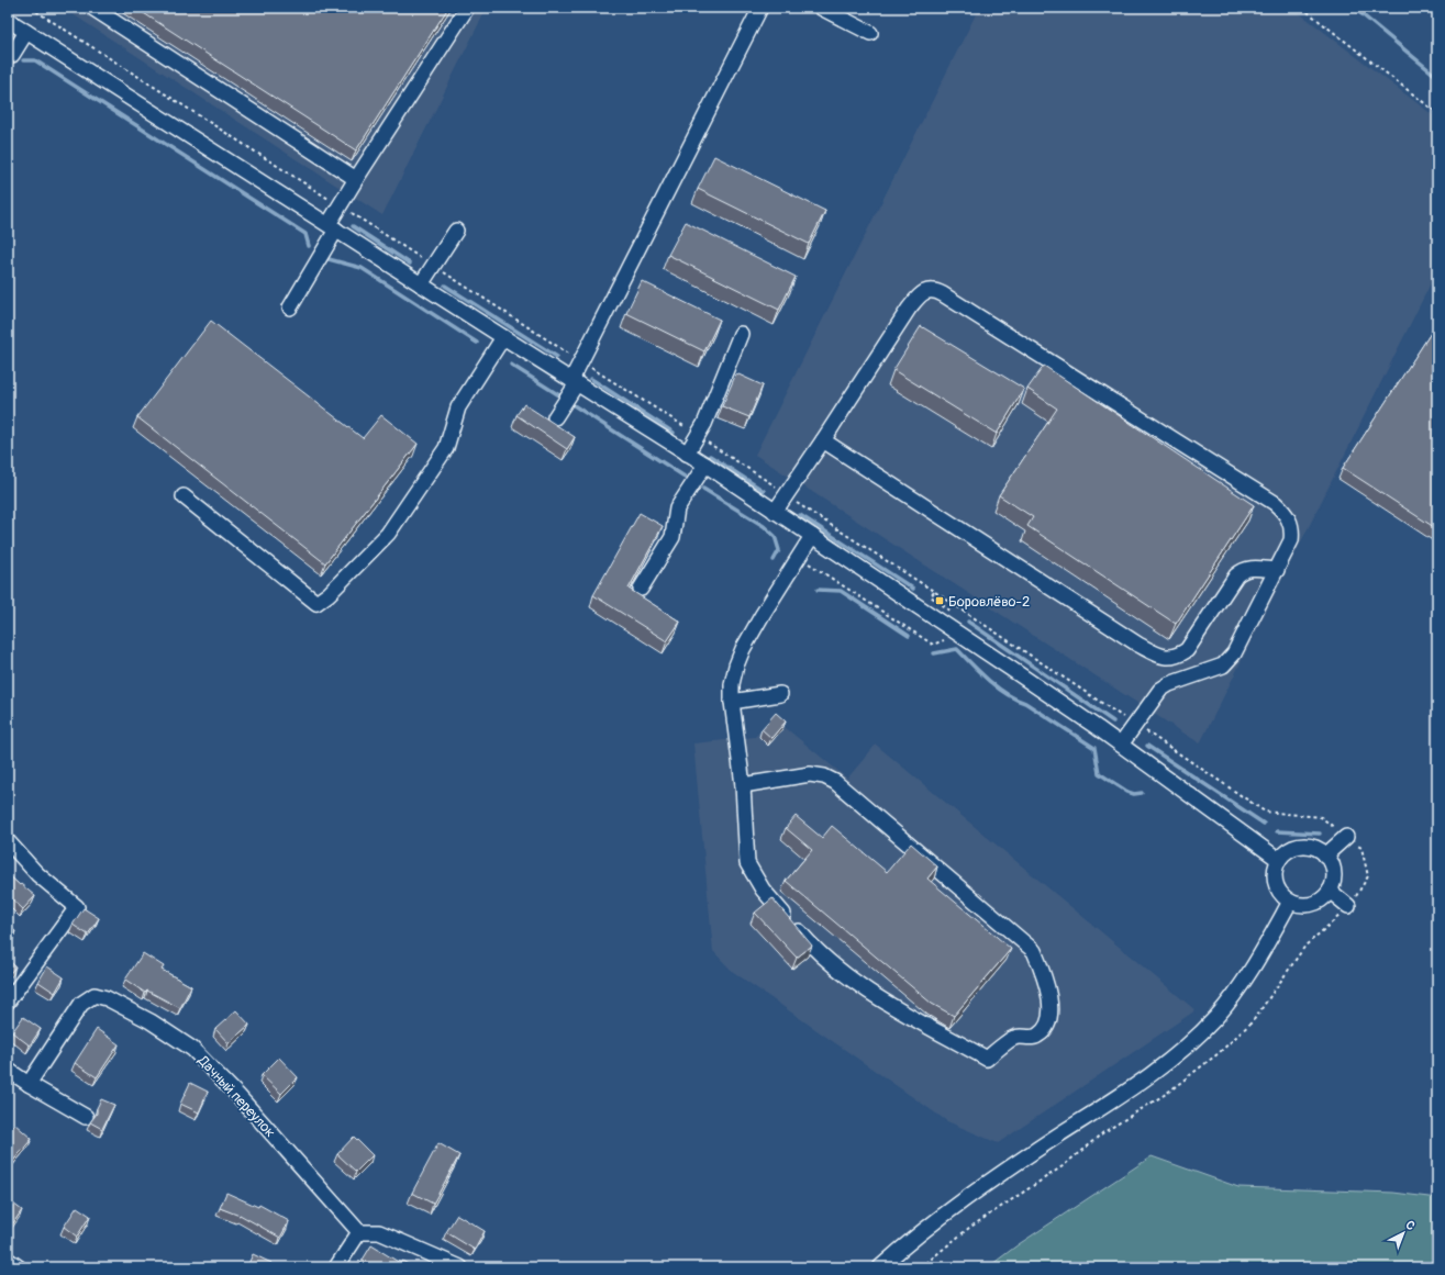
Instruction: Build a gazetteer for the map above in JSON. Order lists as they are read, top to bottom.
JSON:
{
  "streets": {
    "street": ["Дачный переулок"]
  },
  "places": {
    "transit": ["Боровлёво-2"]
  },
  "north": "top right"
}
